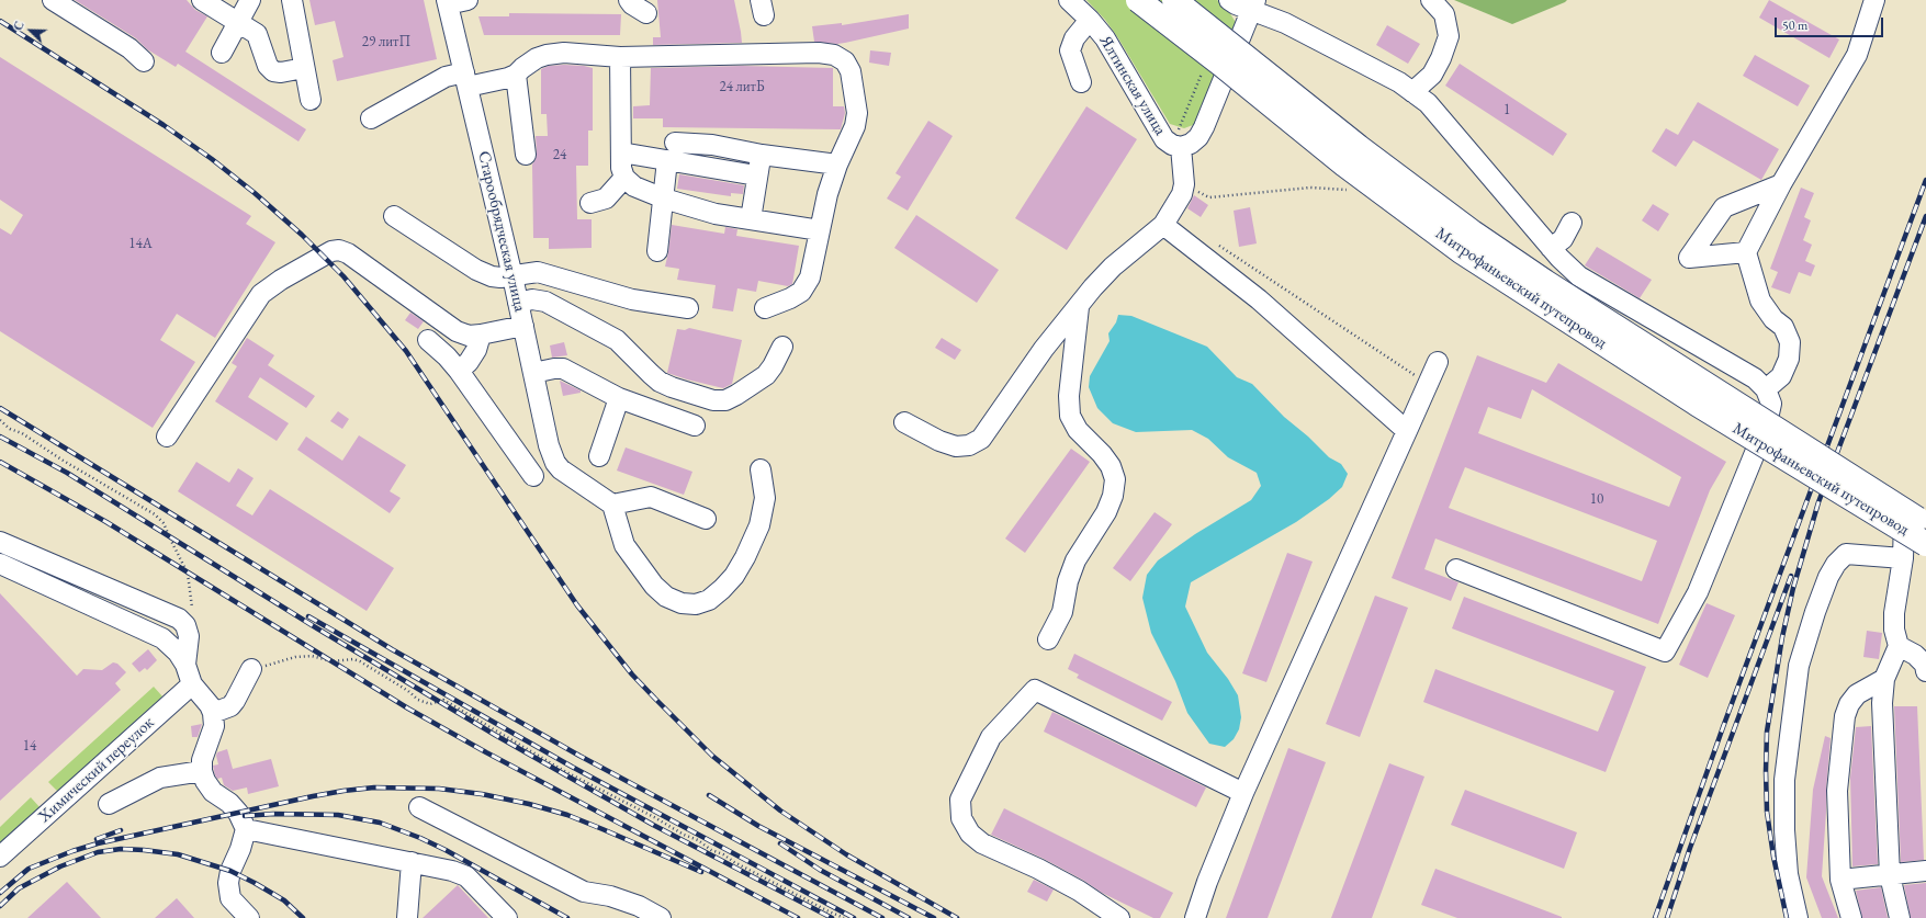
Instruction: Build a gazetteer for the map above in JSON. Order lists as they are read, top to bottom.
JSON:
{
  "streets": {
    "main road": ["Митрофаньевский путепровод"],
    "street": ["Ялтинская улица", "Старообрядческая улица", "Химический переулок"]
  },
  "house_numbers": [
    "29 литП",
    "24 литБ",
    "1",
    "24",
    "14А",
    "10",
    "14"
  ],
  "scale_bar": "50 m",
  "north": "top left"
}
